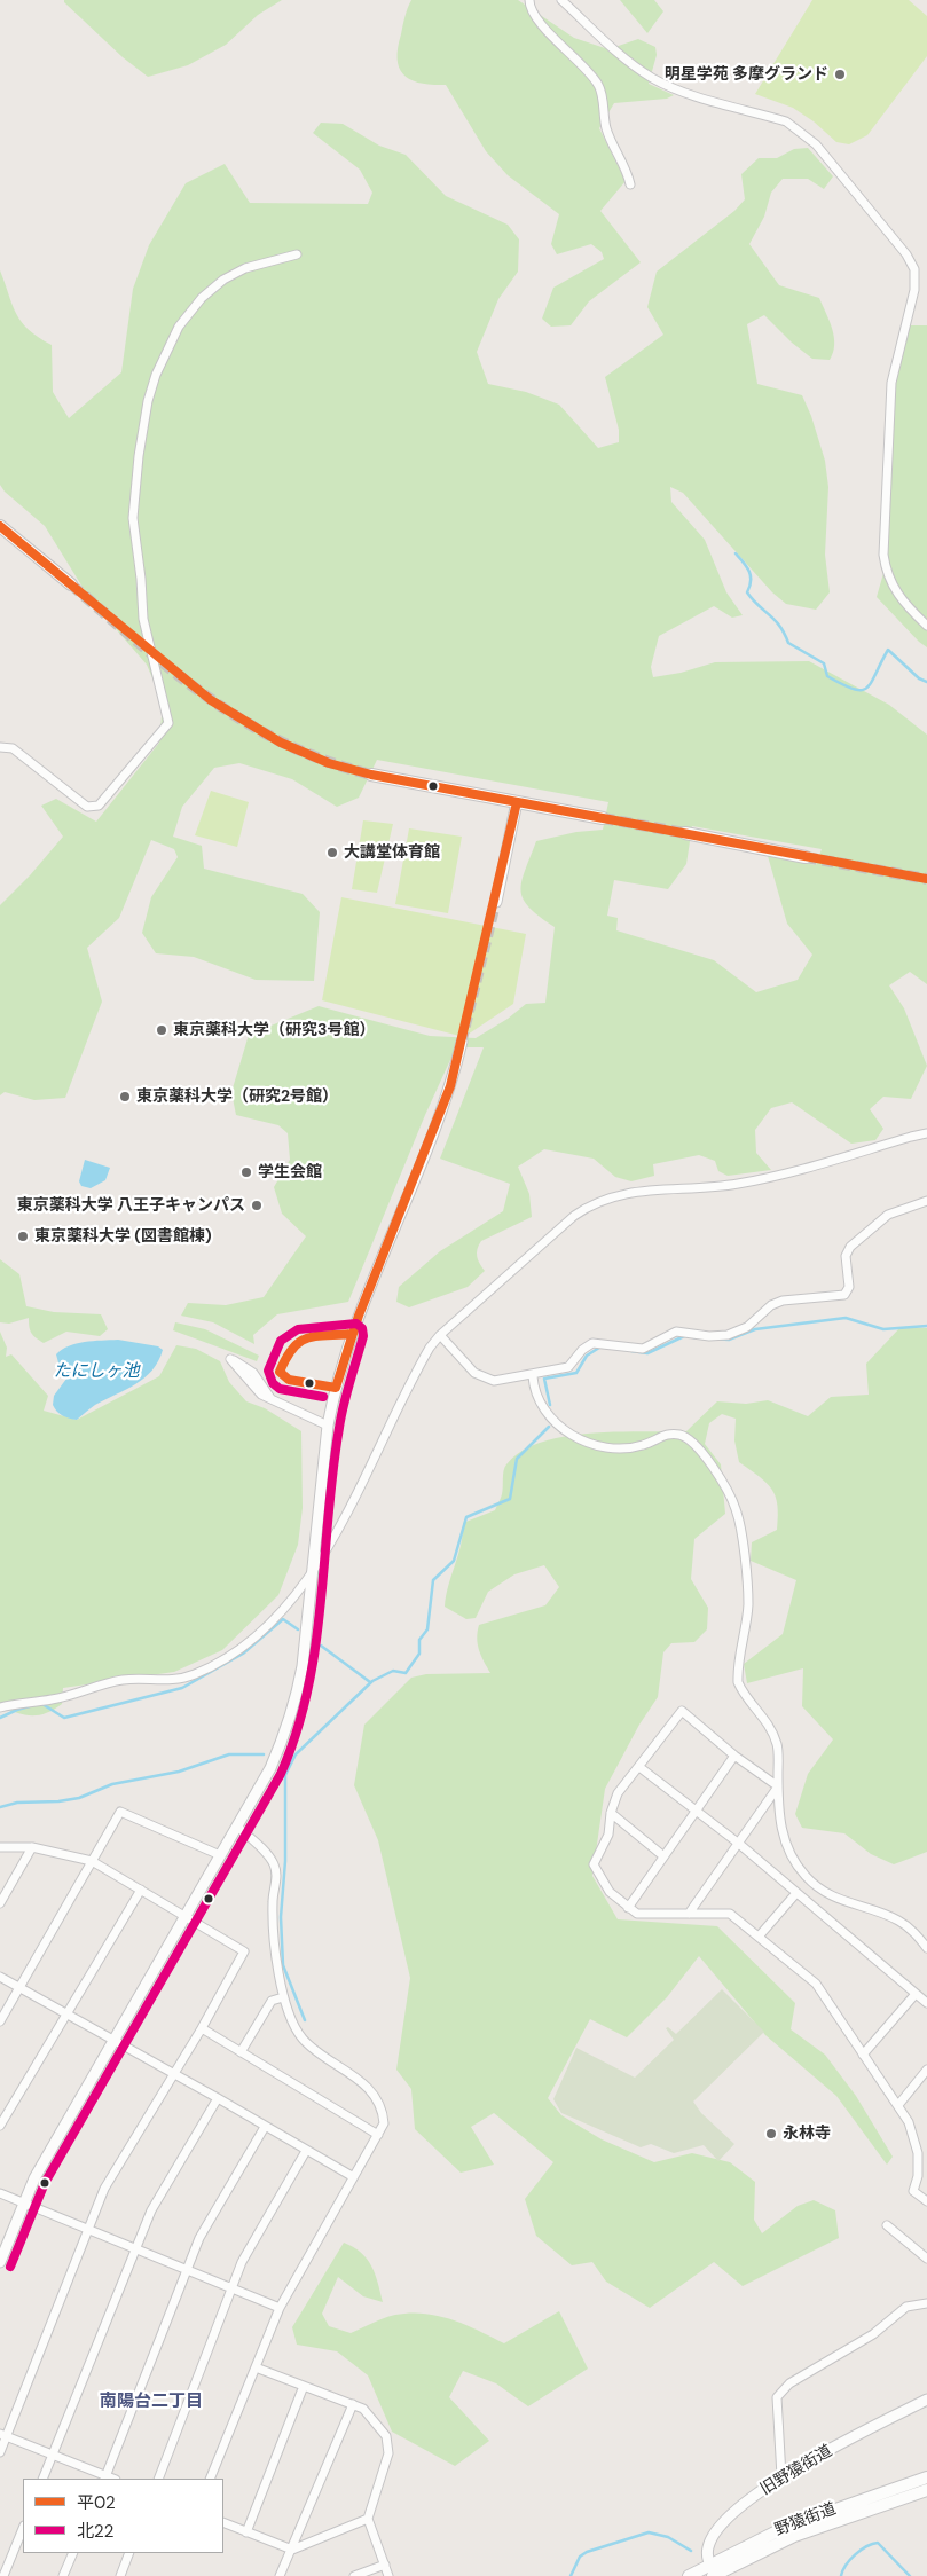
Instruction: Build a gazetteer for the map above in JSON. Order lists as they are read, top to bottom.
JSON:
{
  "streets": {
    "main road": ["野猿街道"],
    "street": ["旧野猿街道"]
  },
  "crossings": [
    ["旧野猿街道", "野猿街道"]
  ],
  "districts": ["南陽台二丁目"],
  "water": ["たにしヶ池"],
  "places": [
    "明星学苑 多摩グランド",
    "大講堂体育館",
    "東京薬科大学（研究3号館）",
    "東京薬科大学（研究2号館）",
    "学生会館",
    "東京薬科大学 八王子キャンパス",
    "東京薬科大学 (図書館棟)",
    "永林寺"
  ],
  "lines": ["transit line 平02", "transit line 北22"],
  "legend": ["平02", "北22"]
}
